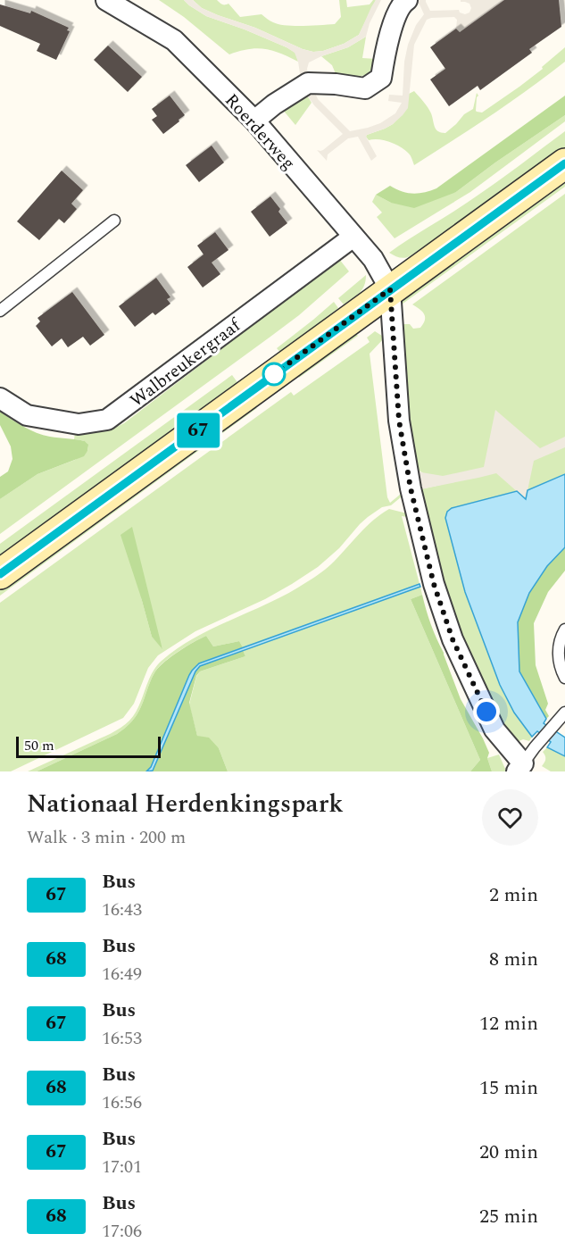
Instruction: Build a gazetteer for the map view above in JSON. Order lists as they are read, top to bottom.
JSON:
{
  "streets": {
    "street": ["Roerderweg", "Walbreukergraaf"]
  },
  "crossings": [
    ["Roerderweg", "Walbreukergraaf"]
  ],
  "lines": ["bus line 67"],
  "scale_bar": "50 m",
  "page": {
    "on_map": "67",
    "scale": "50 m",
    "heading": ["Nationaal Herdenkingspark", "Walk · 3 min · 200 m"],
    "list": [
      {
        "mark": "67",
        "name": "Bus",
        "note": "16:43",
        "value": "2 min"
      },
      {
        "mark": "68",
        "name": "Bus",
        "note": "16:49",
        "value": "8 min"
      },
      {
        "mark": "67",
        "name": "Bus",
        "note": "16:53",
        "value": "12 min"
      },
      {
        "mark": "68",
        "name": "Bus",
        "note": "16:56",
        "value": "15 min"
      },
      {
        "mark": "67",
        "name": "Bus",
        "note": "17:01",
        "value": "20 min"
      },
      {
        "mark": "68",
        "name": "Bus",
        "note": "17:06",
        "value": "25 min"
      }
    ]
  }
}
